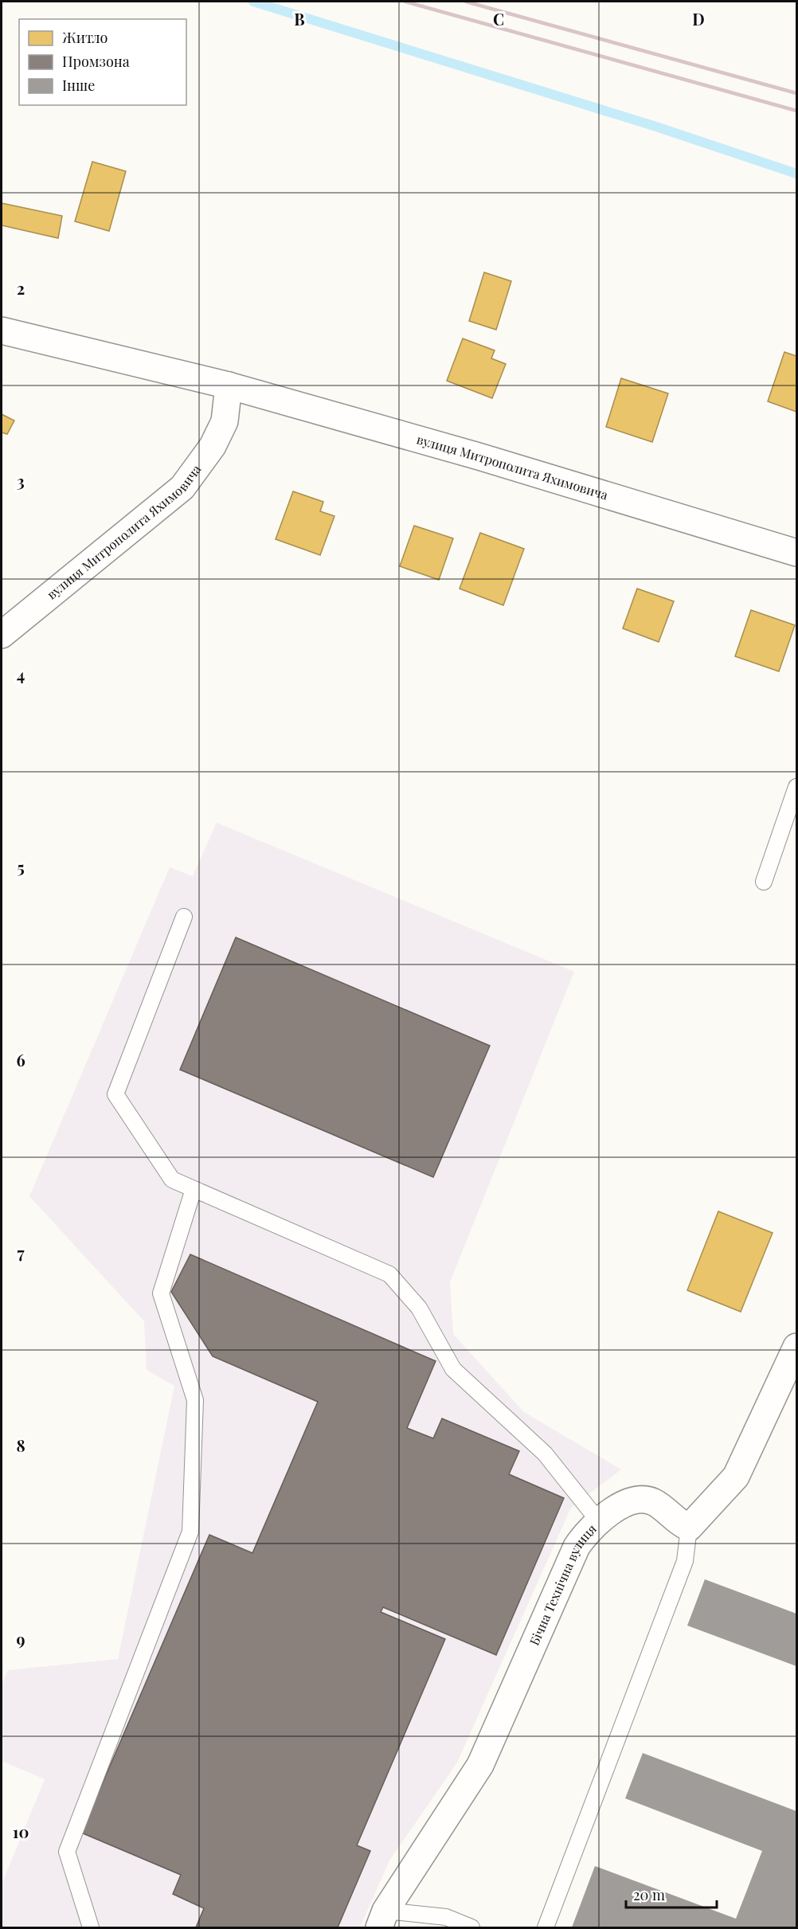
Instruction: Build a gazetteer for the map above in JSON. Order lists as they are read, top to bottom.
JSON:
{
  "streets": {
    "street": ["вулиця Митрополита Яхимовича", "Бічна Технічна вулиця"]
  },
  "legend": ["Житло", "Промзона", "Інше"],
  "scale_bar": "20 m",
  "grid": {
    "columns": ["B", "C", "D"],
    "rows": [
      "2",
      "3",
      "4",
      "5",
      "6",
      "7",
      "8",
      "9",
      "10"
    ]
  }
}
